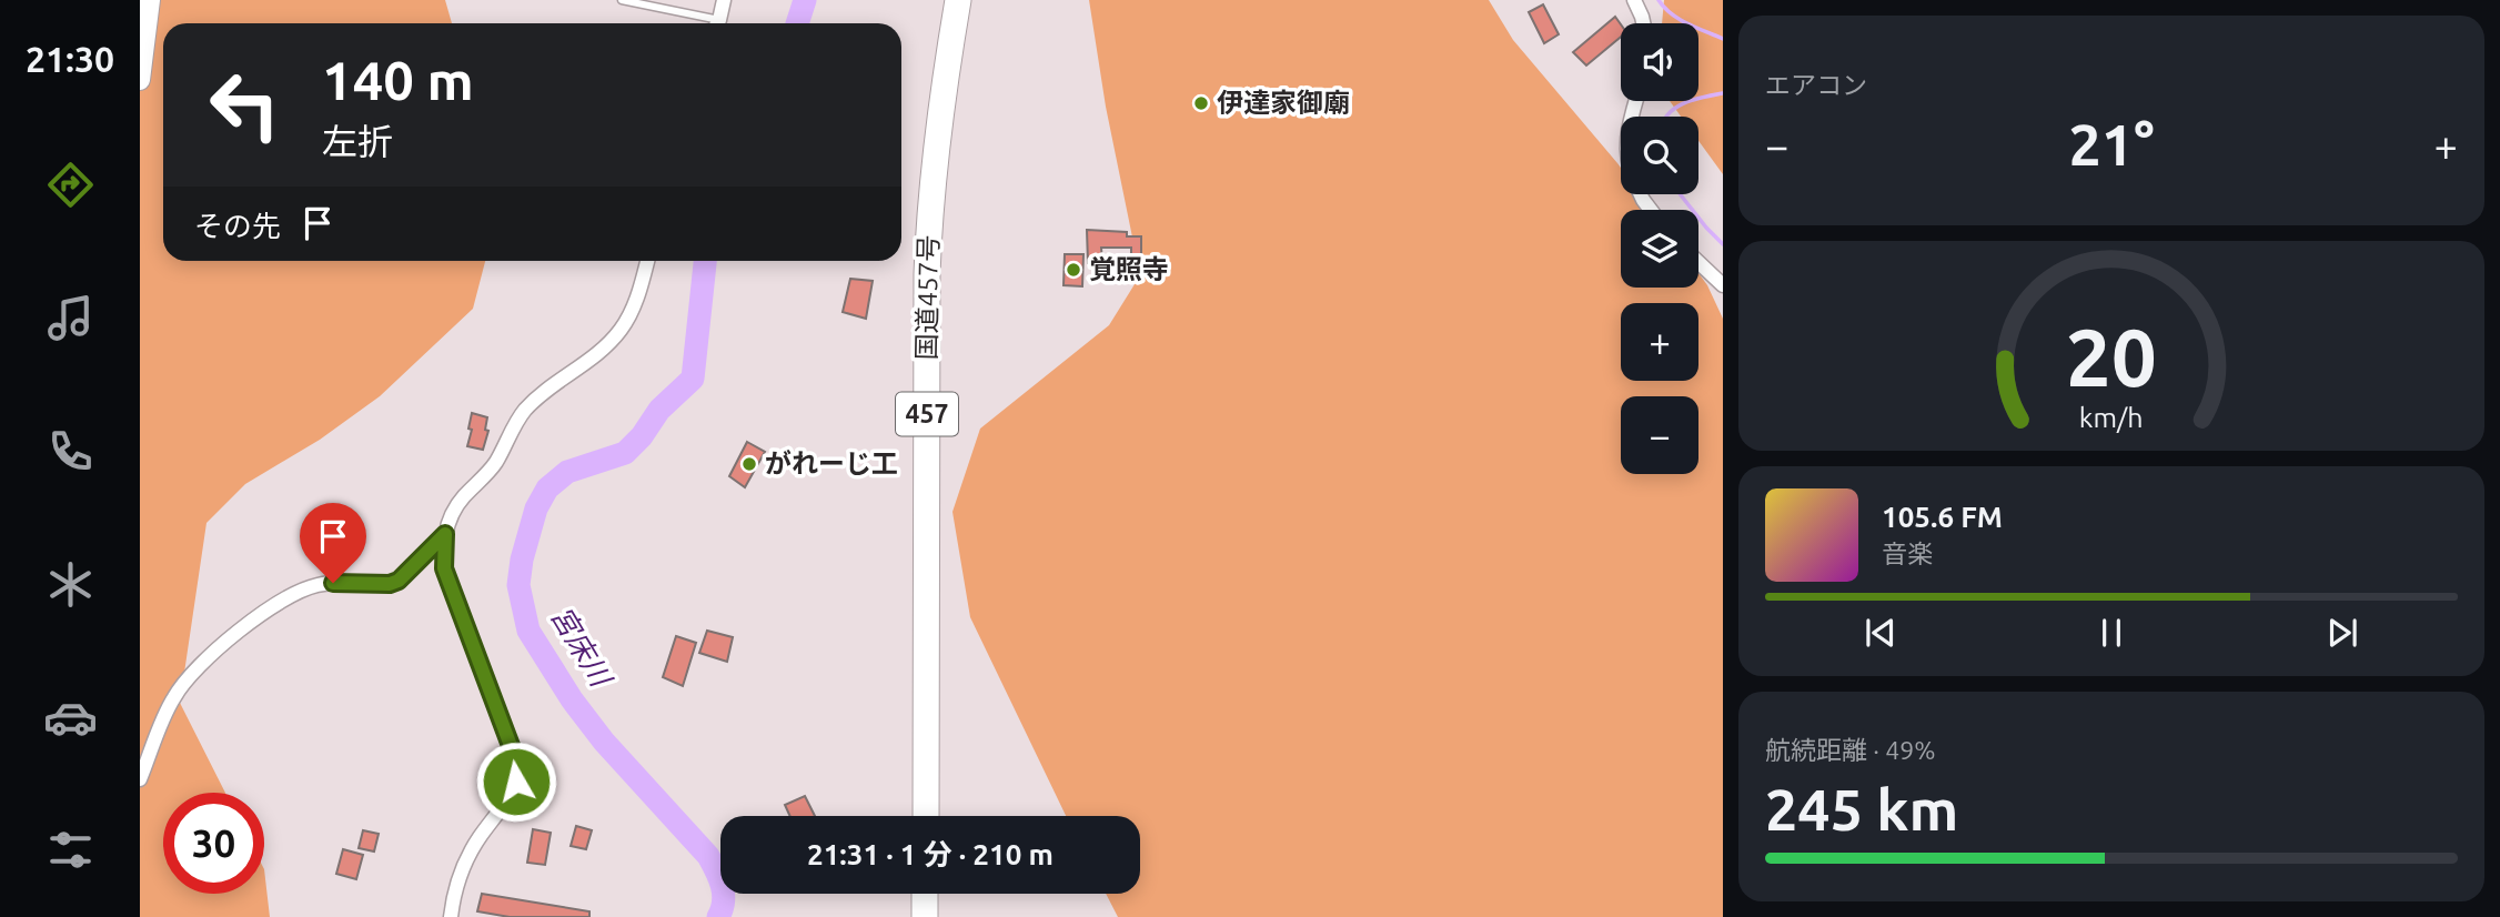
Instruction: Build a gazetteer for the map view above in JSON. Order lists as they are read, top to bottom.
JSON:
{
  "streets": {
    "highway": ["国道457号", "457"]
  },
  "water": ["宮床川"],
  "places": ["伊達家御廟", "覚照寺", "がれーじ工"],
  "page": {
    "tabs": "21:30",
    "tile": [
      "エアコン",
      ["航続距離 · 49%", "245 km"]
    ],
    "map_buttons": ["+", "−"],
    "turn": ["140 m", "左折"],
    "heat": ["−", "21°", "+"],
    "then": "その先",
    "song": ["105.6 FM", "音楽"],
    "limit": "30",
    "trip": "21:31 · 1 分 · 210 m",
    "gauge": ["20", "km/h"]
  }
}
